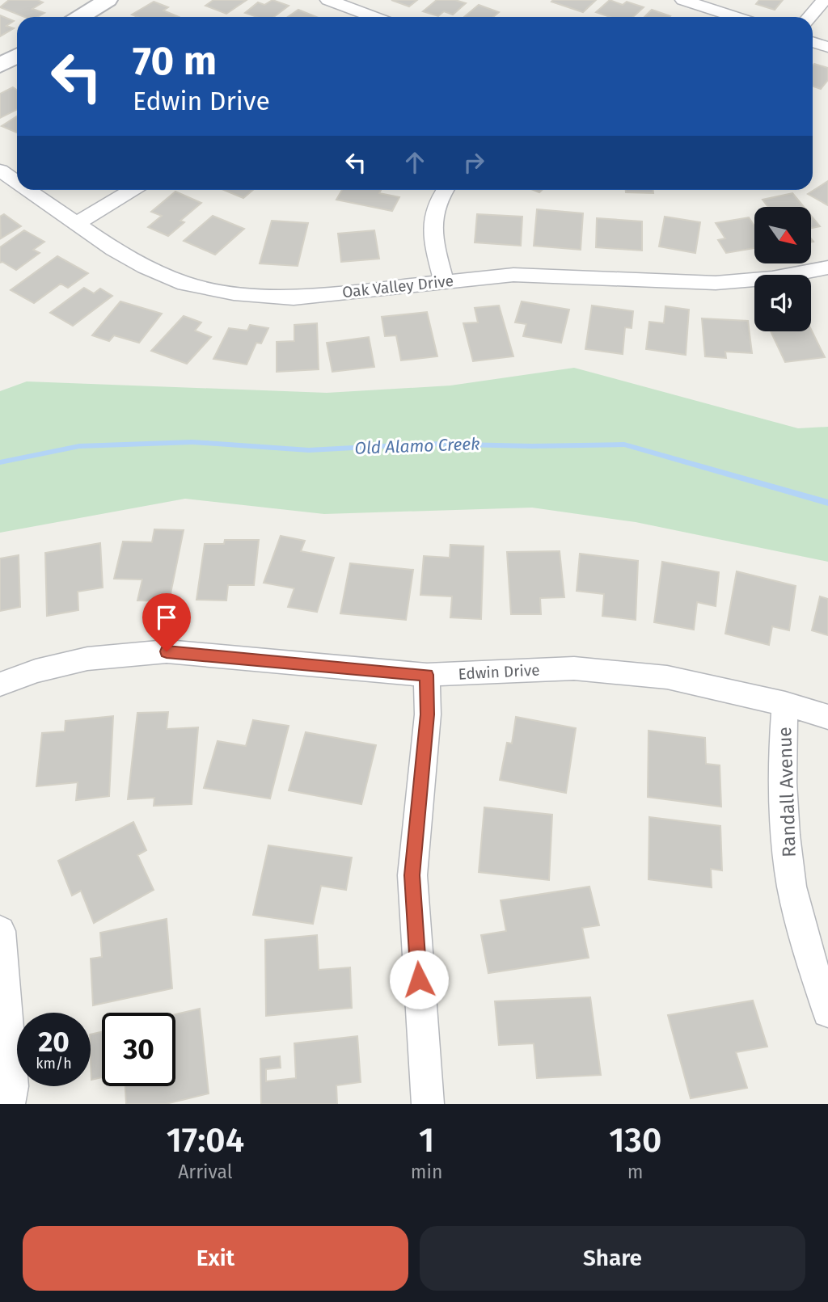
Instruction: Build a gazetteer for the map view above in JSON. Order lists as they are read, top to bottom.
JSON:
{
  "streets": {
    "street": ["Oak Valley Drive", "Edwin Drive", "Randall Avenue"]
  },
  "crossings": [
    ["Edwin Drive", "Randall Avenue"]
  ],
  "water": ["Old Alamo Creek"],
  "north": "bottom right",
  "page": {
    "turn": ["70 m", "Edwin Drive"],
    "speed": "20 km/h",
    "limit": "30",
    "eta": [
      "17:04",
      "Arrival",
      "1",
      "min",
      "130",
      "m"
    ],
    "buttons": ["Exit", "Share"]
  }
}
